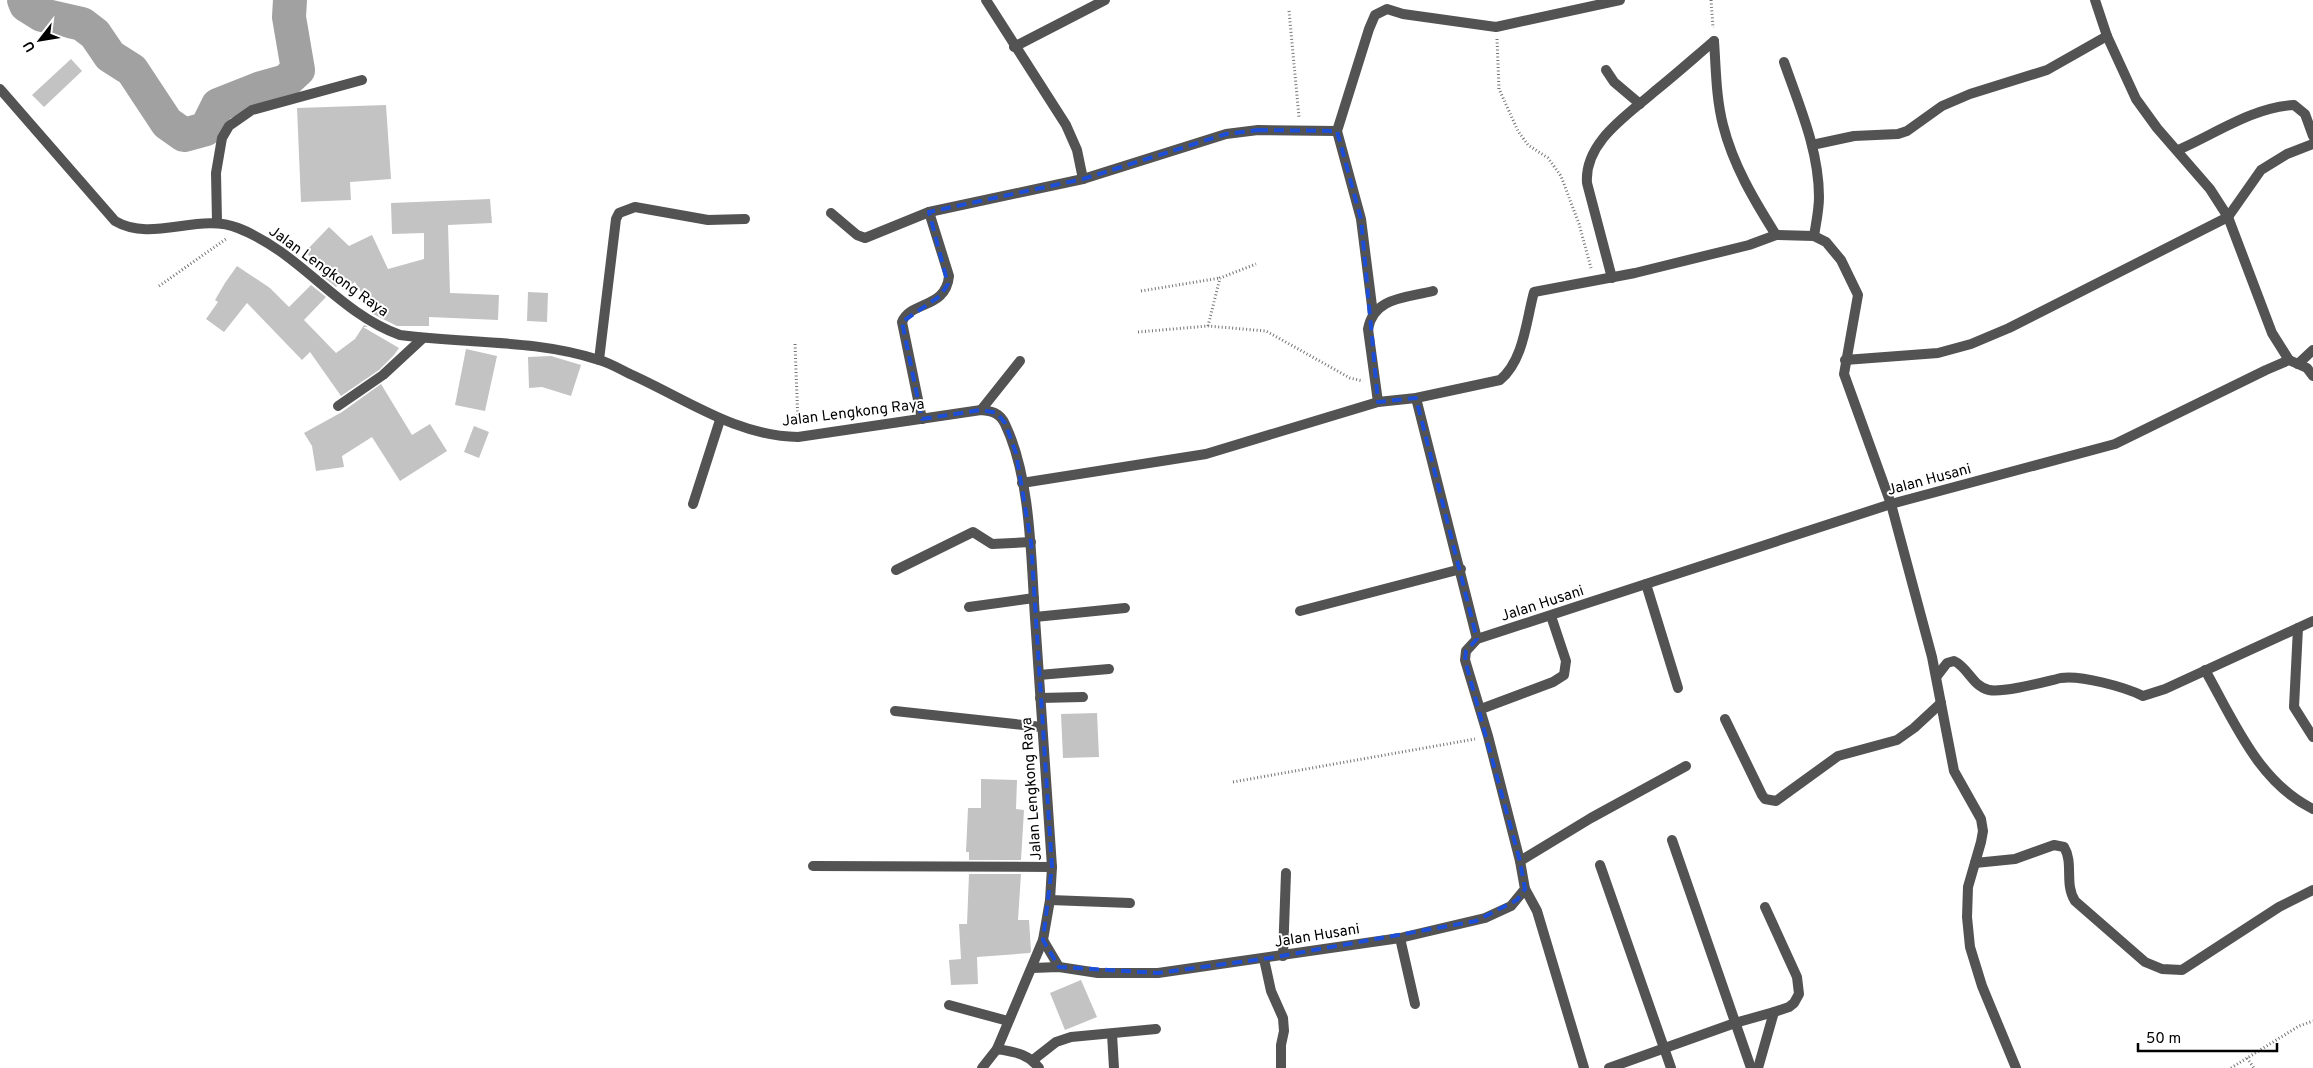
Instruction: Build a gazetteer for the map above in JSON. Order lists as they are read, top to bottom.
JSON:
{
  "streets": {
    "street": ["Jalan Lengkong Raya", "Jalan Husani"]
  },
  "crossings": [
    ["Jalan Lengkong Raya", "Jalan Husani"]
  ],
  "scale_bar": "50 m",
  "north": "bottom left"
}
